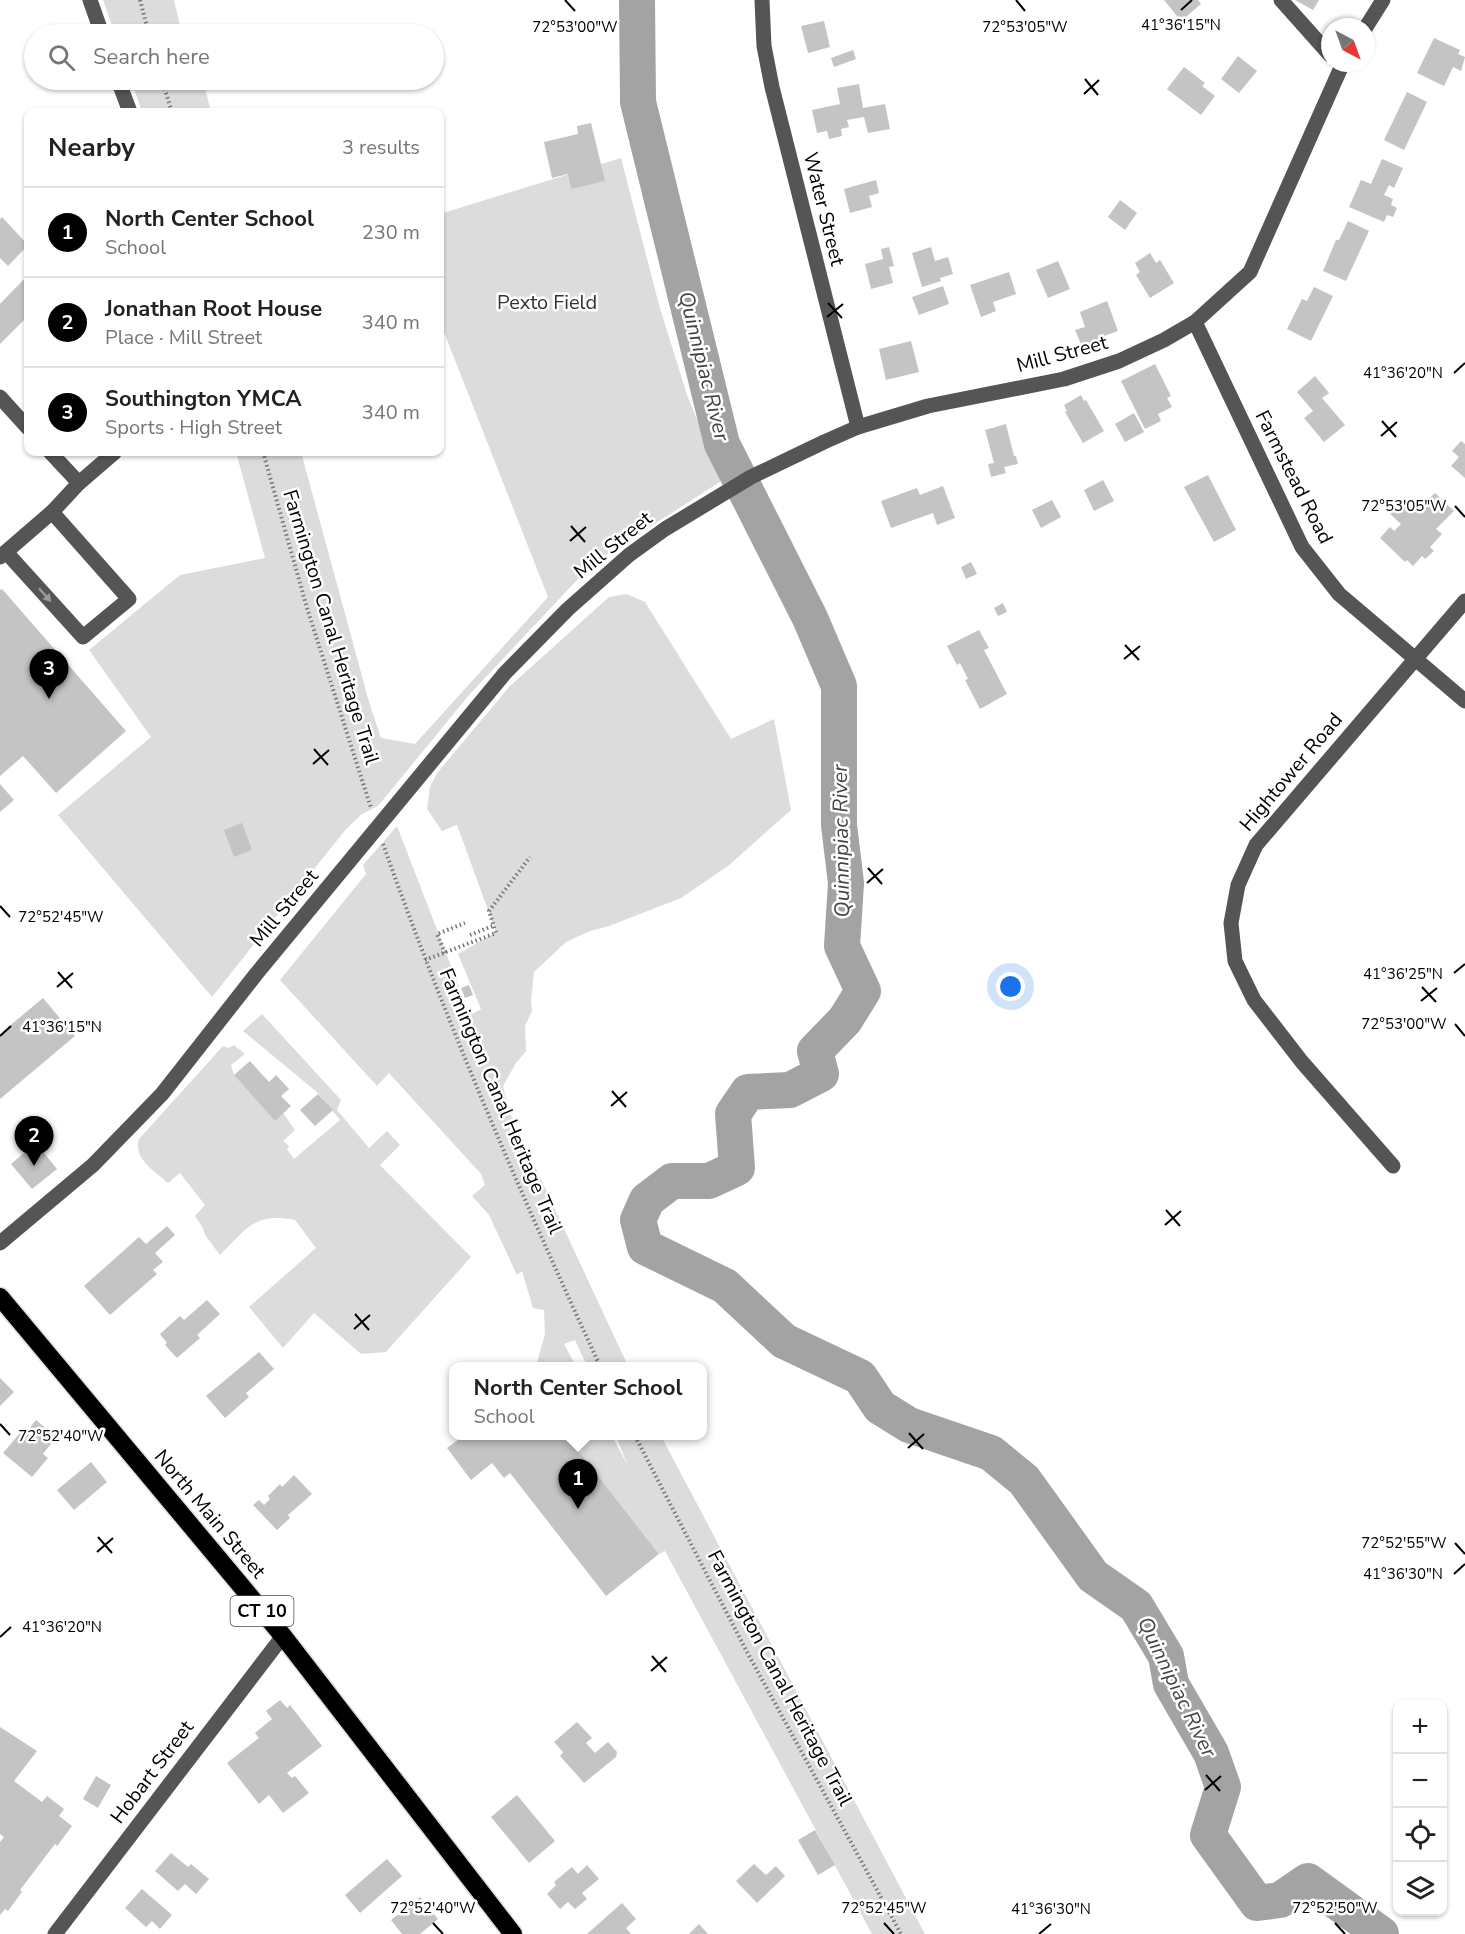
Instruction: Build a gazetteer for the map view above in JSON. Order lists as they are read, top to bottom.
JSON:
{
  "streets": {
    "highway": ["North Main Street", "CT 10"],
    "street": [
      "Water Street",
      "Mill Street",
      "Farmstead Road",
      "Hightower Road",
      "Hobart Street"
    ],
    "path": ["Farmington Canal Heritage Trail"]
  },
  "crossings": [
    ["Water Street", "Mill Street"],
    ["Mill Street", "Farmstead Road"],
    ["Farmstead Road", "Hightower Road"],
    ["North Main Street", "Hobart Street"]
  ],
  "water": ["Quinnipiac River"],
  "parks": ["Pexto Field"],
  "north": "bottom right",
  "page": {
    "search": "Search here",
    "heading": ["Nearby", "3 results"],
    "list": [
      {
        "mark": "1",
        "name": "North Center School",
        "note": "School",
        "value": "230 m"
      },
      {
        "mark": "2",
        "name": "Jonathan Root House",
        "note": "Place · Mill Street",
        "value": "340 m"
      },
      {
        "mark": "3",
        "name": "Southington YMCA",
        "note": "Sports · High Street",
        "value": "340 m"
      }
    ],
    "pins": ["3", "2", "1"],
    "popup": ["North Center School", "School"],
    "map_buttons": ["+", "−"]
  },
  "coordinates": [
    "41°36'15\"N",
    "72°53'00\"W",
    "72°53'05\"W",
    "41°36'20\"N",
    "72°52'45\"W",
    "41°36'25\"N",
    "72°52'40\"W",
    "72°52'55\"W",
    "41°36'30\"N",
    "72°52'50\"W"
  ]
}
